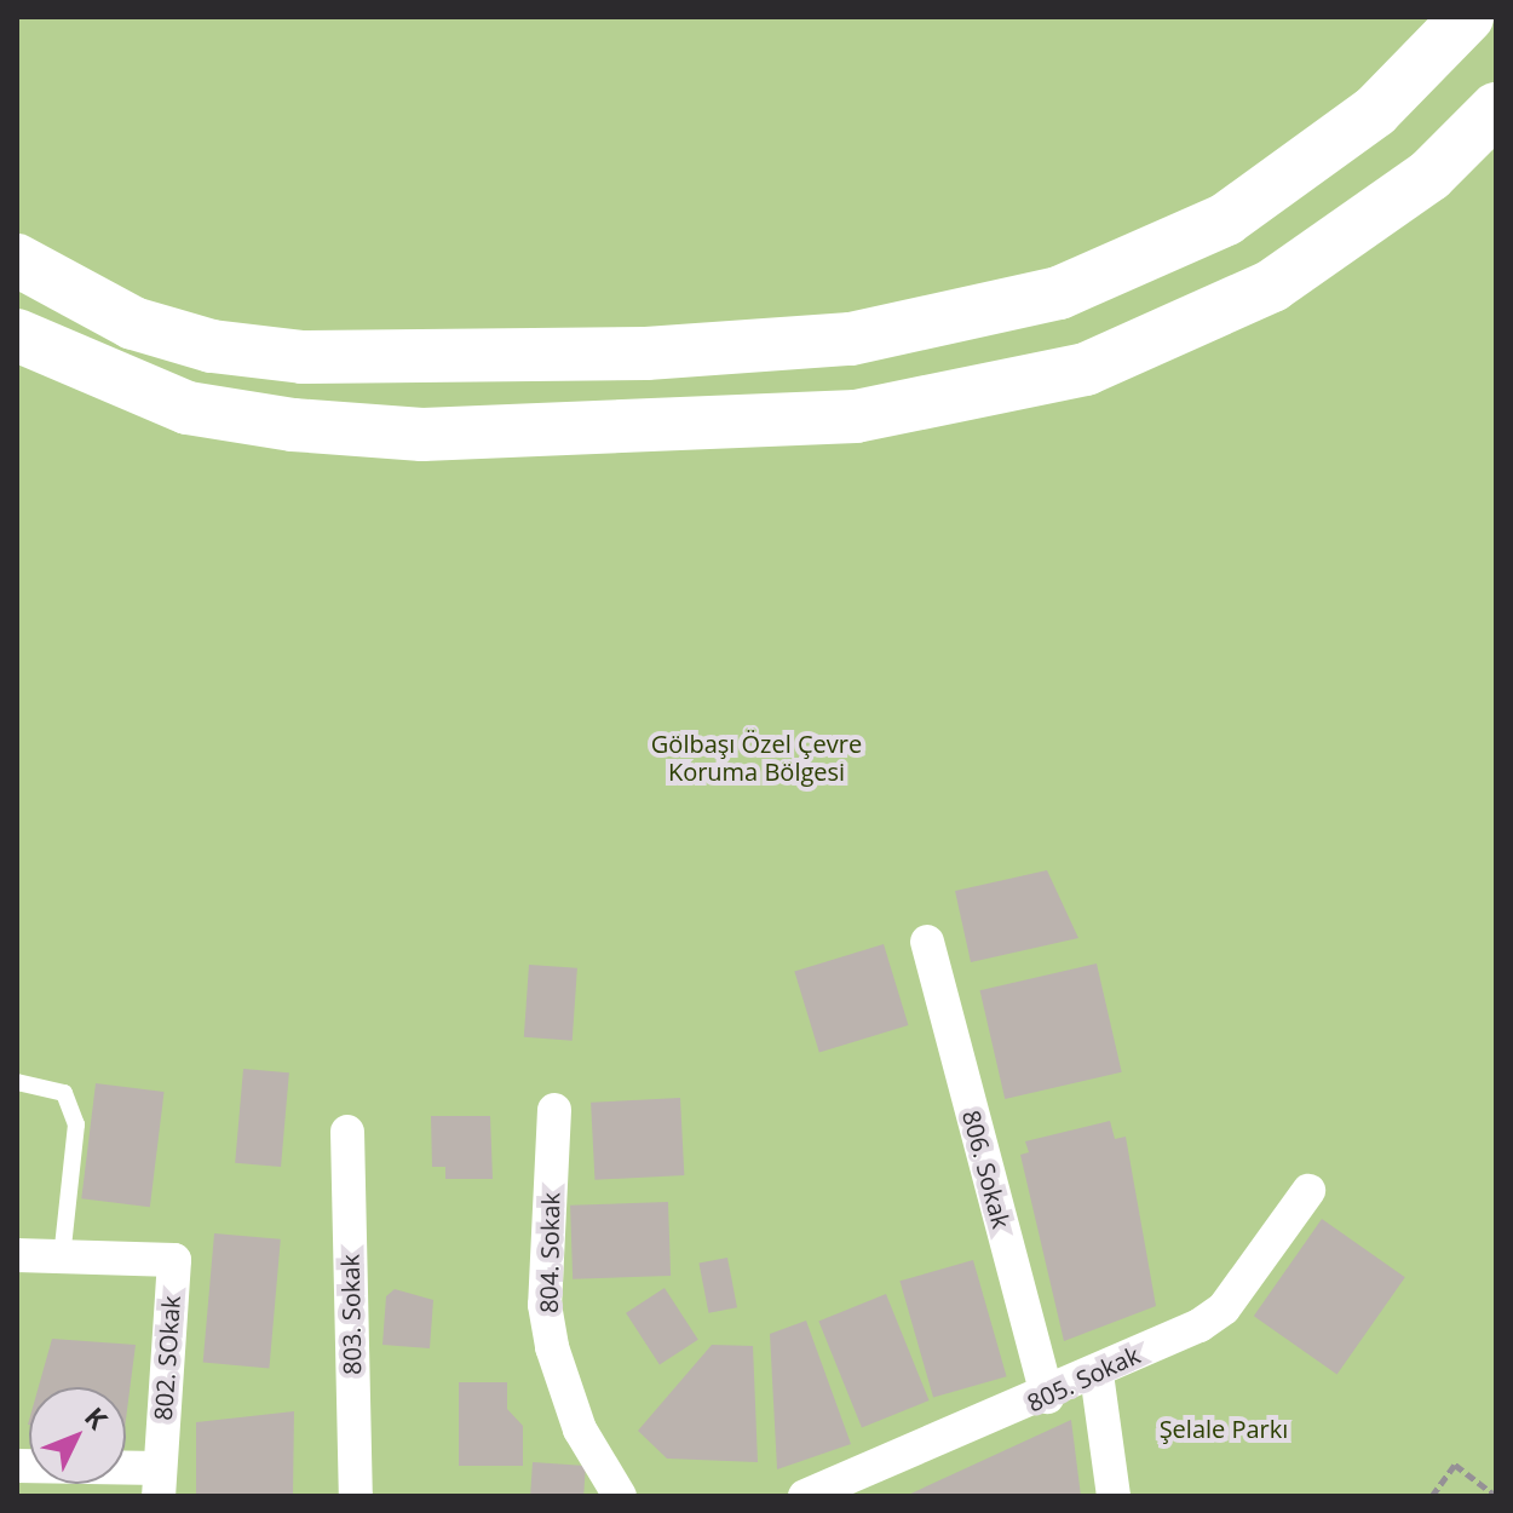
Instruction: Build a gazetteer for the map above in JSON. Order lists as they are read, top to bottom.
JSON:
{
  "streets": {
    "street": [
      "806. Sokak",
      "804. Sokak",
      "803. Sokak",
      "802. SOkak",
      "805. Sokak"
    ]
  },
  "crossings": [
    ["806. Sokak", "805. Sokak"]
  ],
  "parks": ["Gölbaşı Özel Çevre Koruma Bölgesi", "Şelale Parkı"],
  "north": "top right"
}
